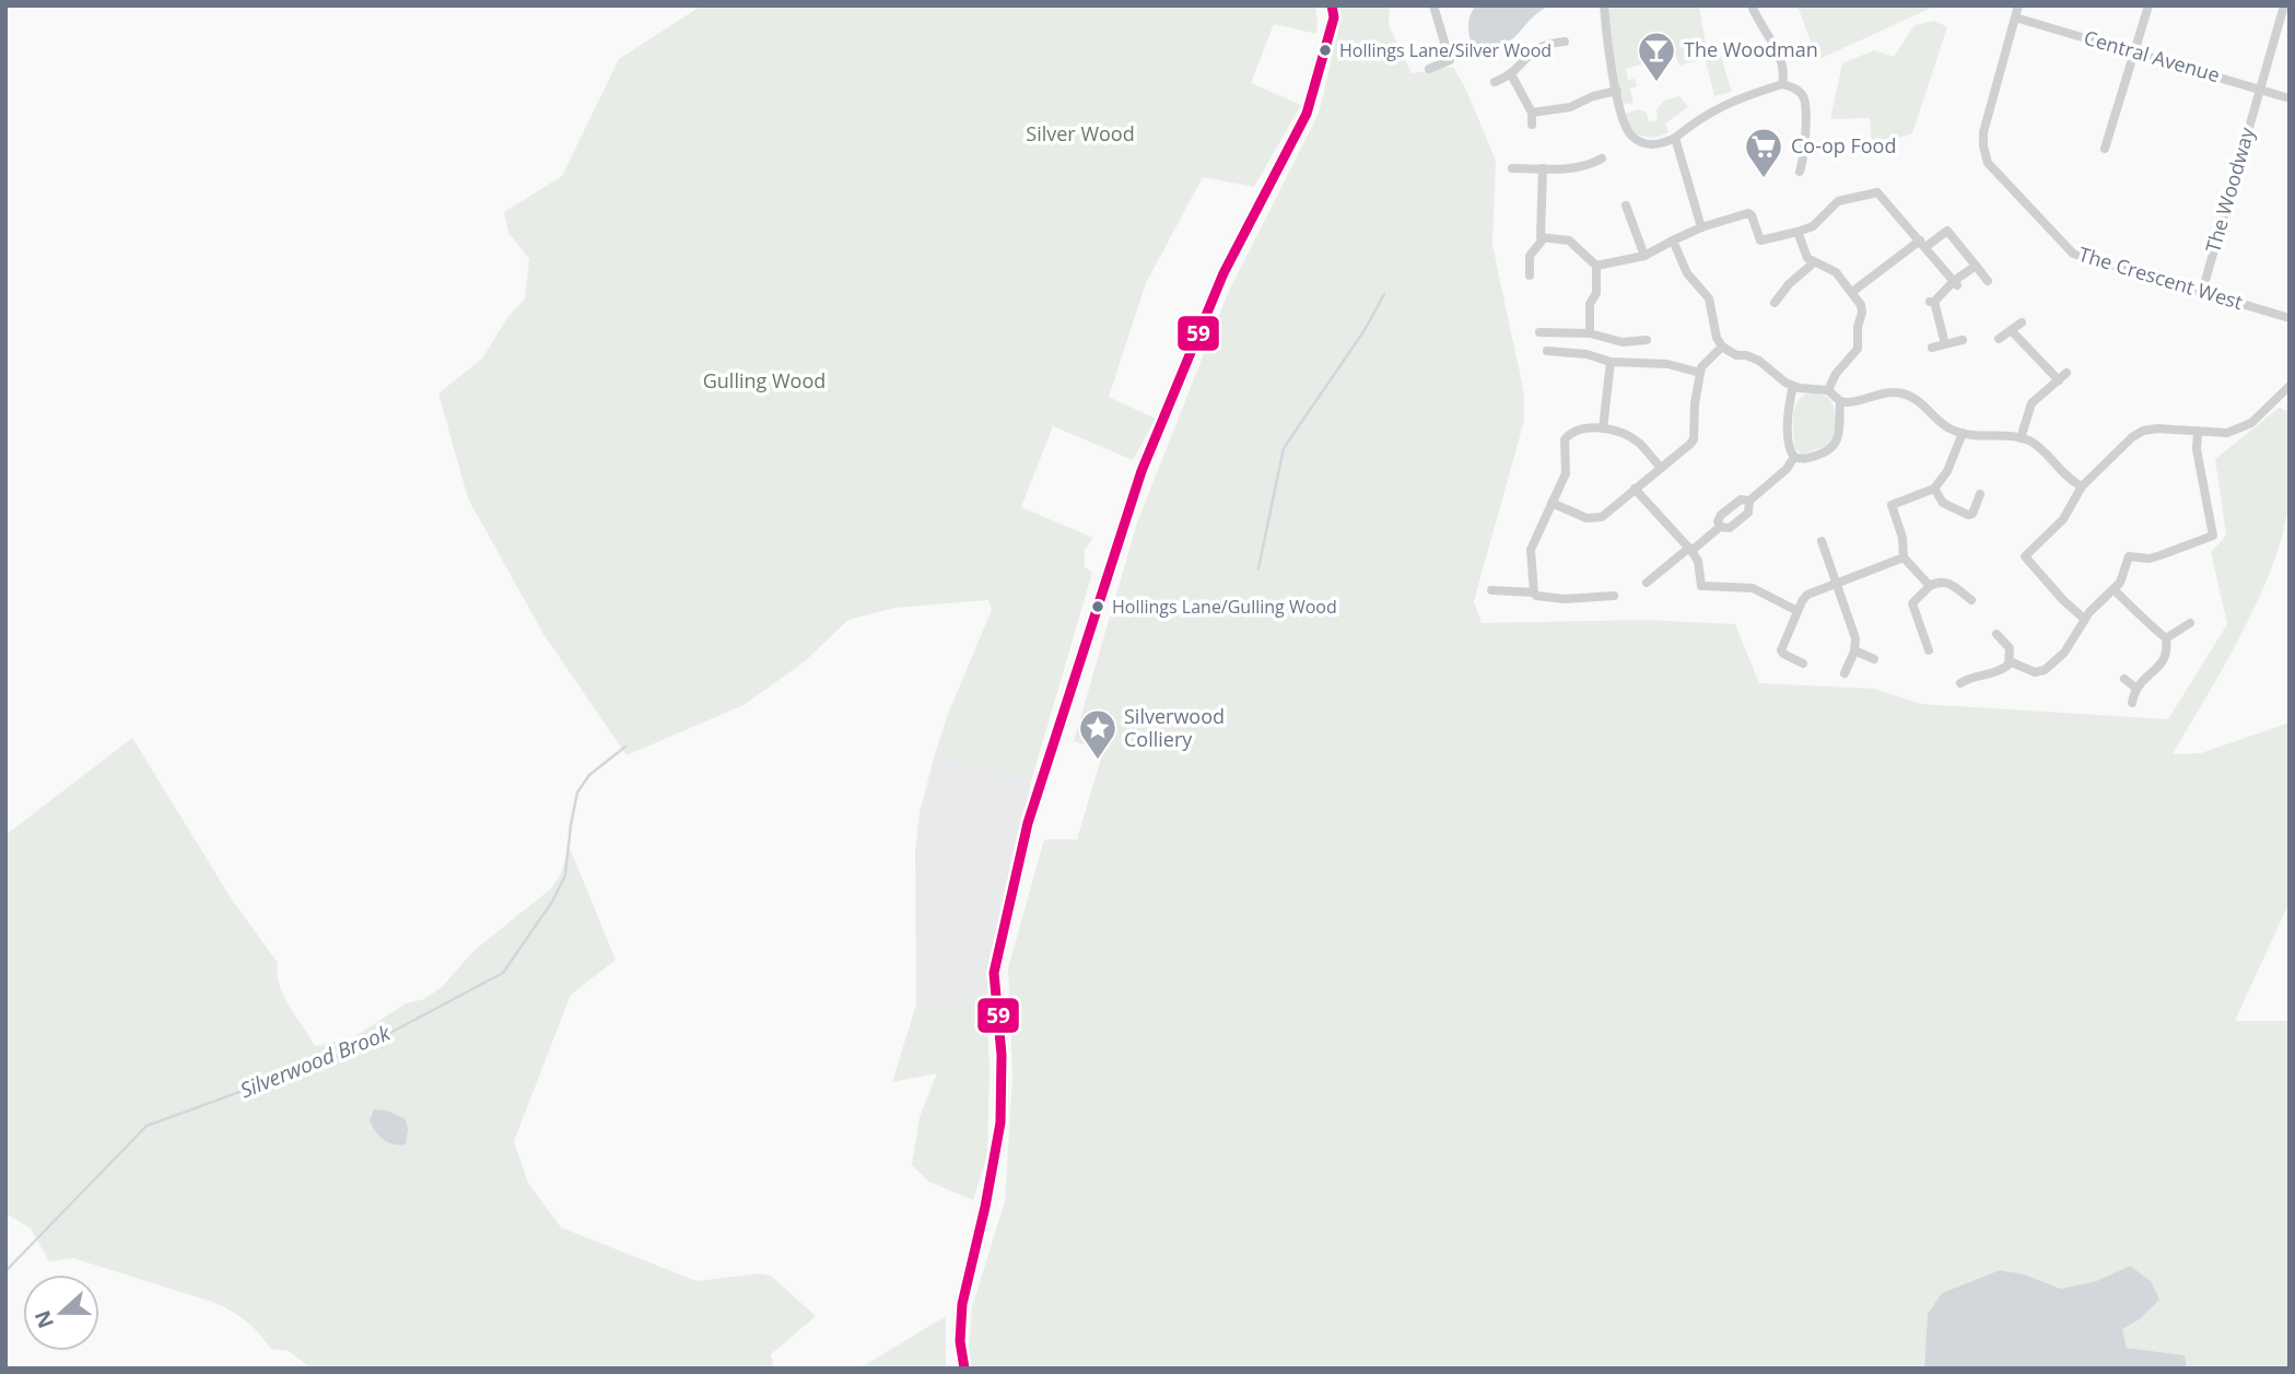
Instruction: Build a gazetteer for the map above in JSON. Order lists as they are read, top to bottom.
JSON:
{
  "streets": {
    "street": ["Central Avenue", "The Woodway", "The Crescent West"]
  },
  "crossings": [
    ["Central Avenue", "The Woodway"],
    ["Central Avenue", "The Crescent West"],
    ["The Woodway", "The Crescent West"]
  ],
  "water": ["Silverwood Brook"],
  "parks": ["Silver Wood", "Gulling Wood"],
  "places": {
    "other": ["Hollings Lane/Silver Wood", "Hollings Lane/Gulling Wood"],
    "bar": ["The Woodman"],
    "supermarket": ["Co-op Food"],
    "place": ["Silverwood Colliery"]
  },
  "lines": ["transit line 59"],
  "north": "left"
}
